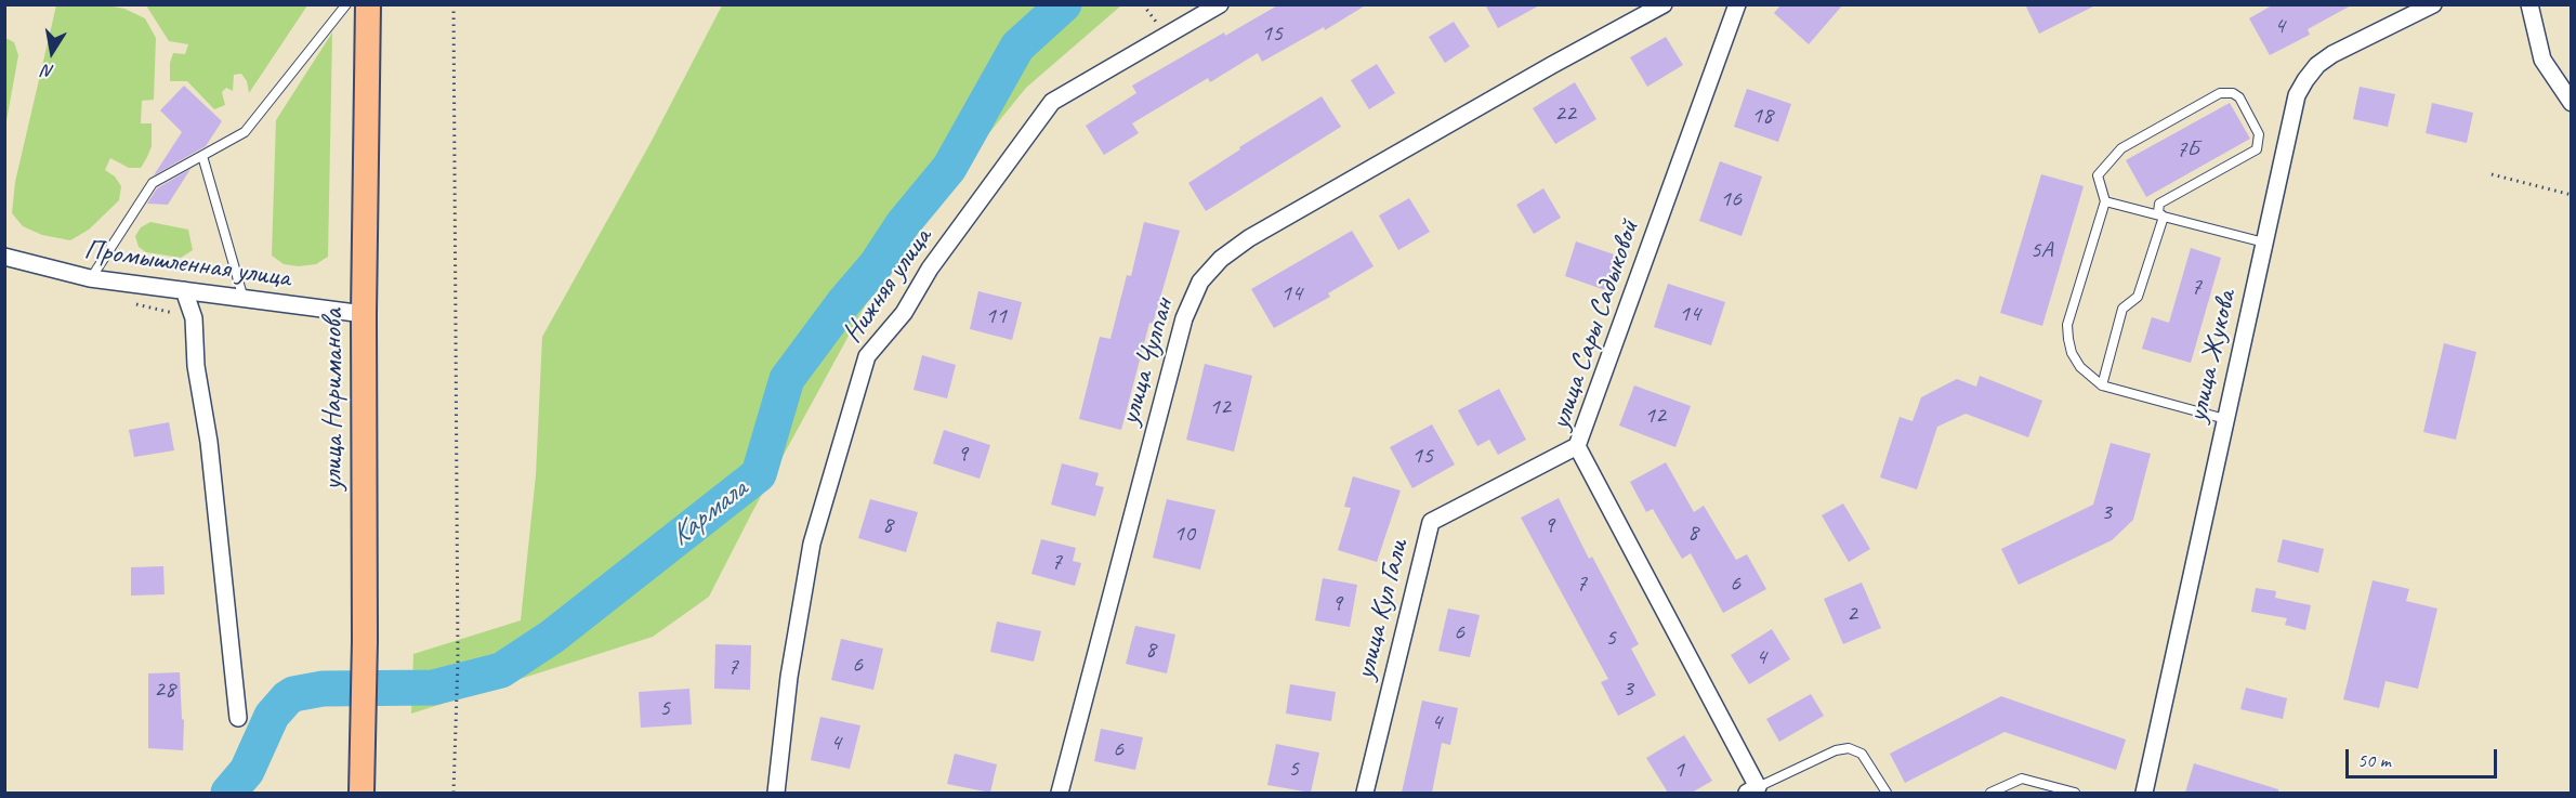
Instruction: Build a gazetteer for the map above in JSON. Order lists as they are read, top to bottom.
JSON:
{
  "streets": {
    "main road": ["улица Нариманова"],
    "street": [
      "Промышленная улица",
      "Нижняя улица",
      "улица Сары Садыковой",
      "улица Жукова",
      "улица Чулпан",
      "улица Кул Гали"
    ]
  },
  "crossings": [
    ["Промышленная улица", "улица Нариманова"],
    ["улица Сары Садыковой", "улица Кул Гали"]
  ],
  "water": ["Кармала"],
  "house_numbers": [
    "4",
    "15",
    "22",
    "18",
    "7Б",
    "16",
    "5А",
    "7",
    "14",
    "14",
    "11",
    "12",
    "12",
    "9",
    "15",
    "3",
    "8",
    "9",
    "8",
    "10",
    "7",
    "7",
    "6",
    "9",
    "2",
    "6",
    "5",
    "8",
    "4",
    "6",
    "7",
    "3",
    "28",
    "5",
    "4",
    "4",
    "6",
    "5",
    "1"
  ],
  "scale_bar": "50 m",
  "north": "bottom"
}
